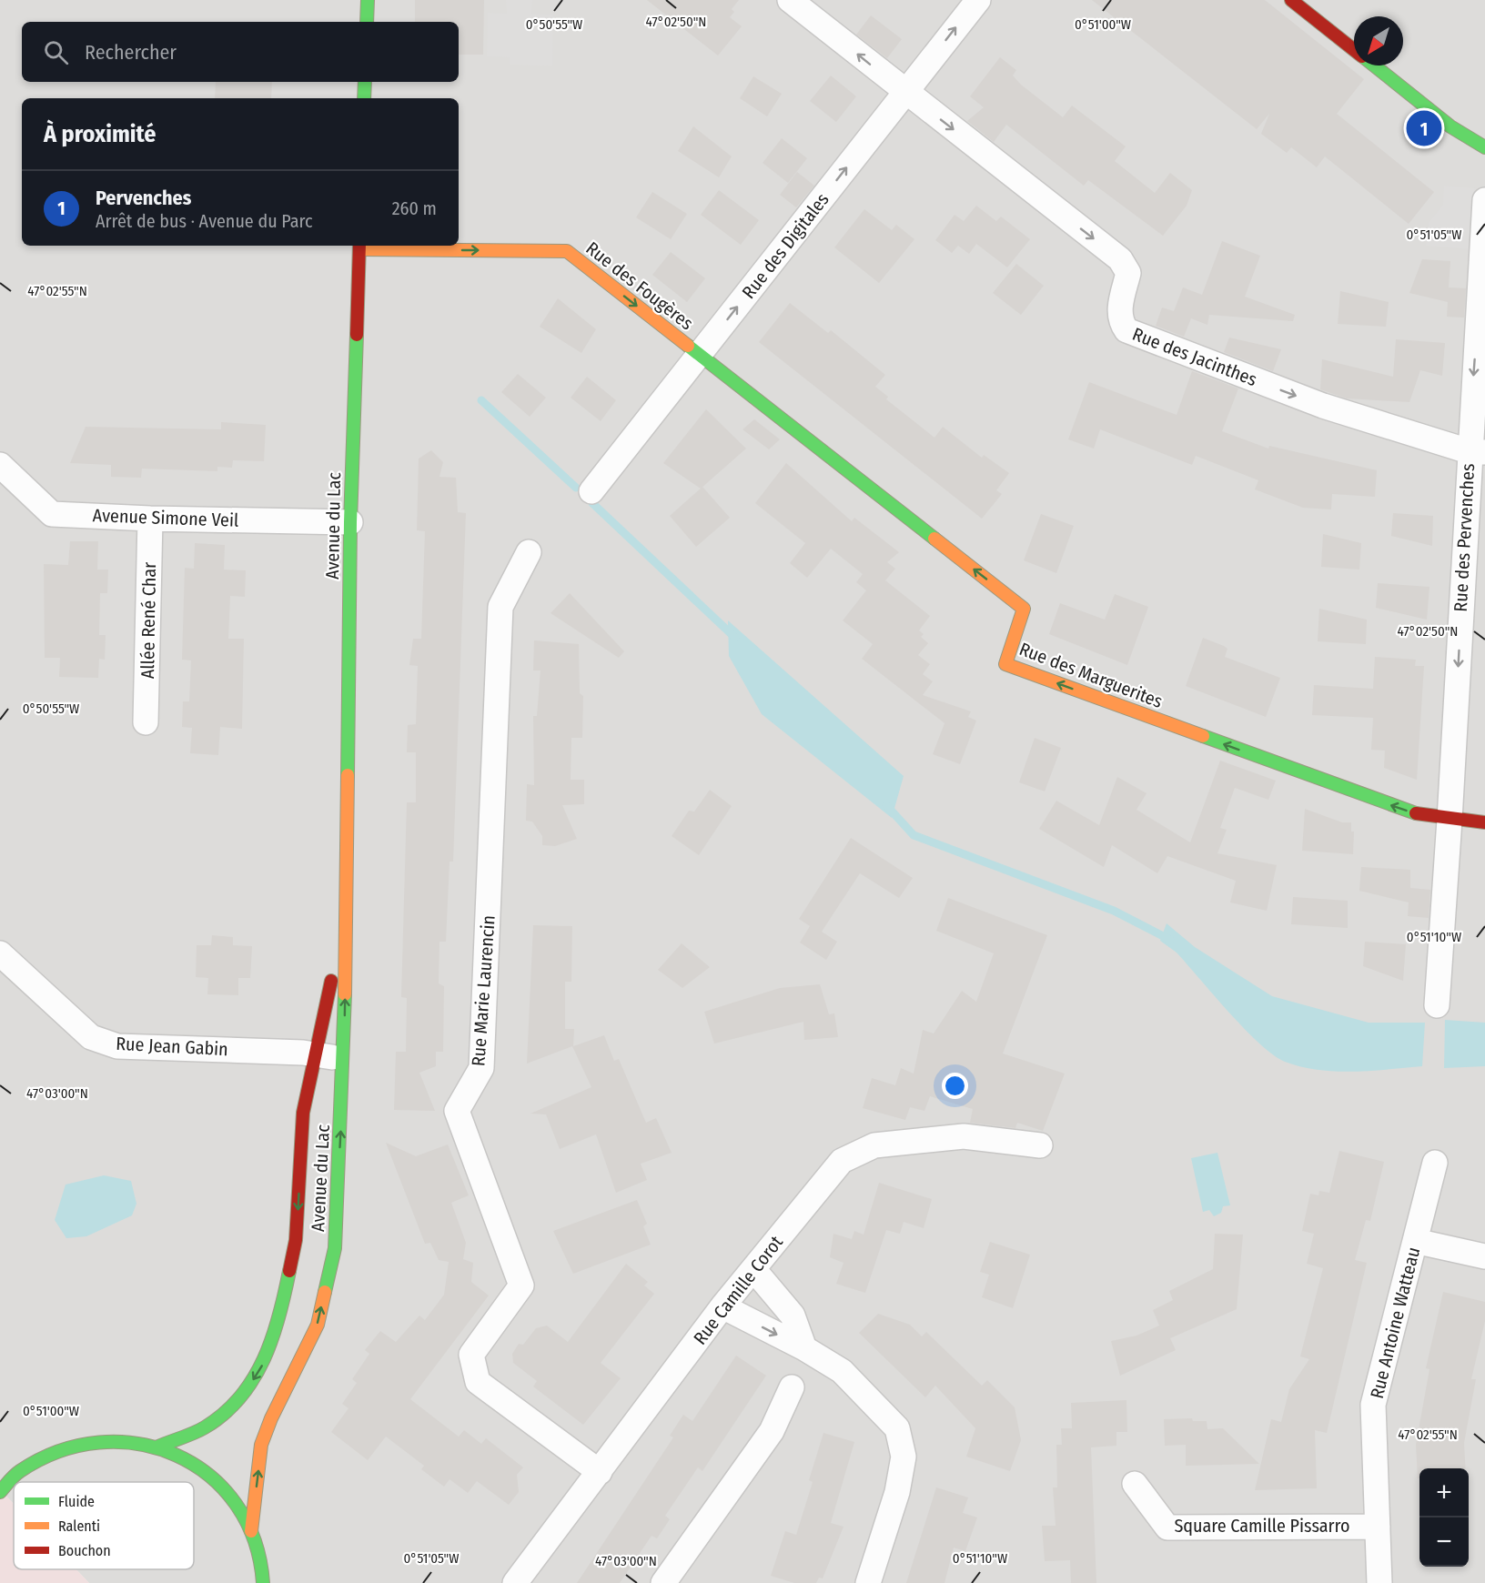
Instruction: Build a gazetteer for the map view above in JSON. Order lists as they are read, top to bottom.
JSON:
{
  "streets": {
    "street": [
      "Rue des Digitales",
      "Rue des Fougères",
      "Rue des Jacinthes",
      "Avenue Simone Veil",
      "Avenue du Lac",
      "Rue des Pervenches",
      "Allée René Char",
      "Rue des Marguerites",
      "Rue Marie Laurencin",
      "Rue Jean Gabin",
      "Rue Camille Corot",
      "Rue Antoine Watteau",
      "Square Camille Pissarro"
    ]
  },
  "crossings": [
    ["Rue des Digitales", "Rue des Fougères"],
    ["Rue des Digitales", "Rue des Jacinthes"],
    ["Rue des Digitales", "Rue des Marguerites"],
    ["Rue des Fougères", "Avenue du Lac"],
    ["Rue des Fougères", "Rue des Marguerites"],
    ["Rue des Jacinthes", "Rue des Pervenches"],
    ["Avenue Simone Veil", "Avenue du Lac"],
    ["Avenue Simone Veil", "Allée René Char"],
    ["Avenue du Lac", "Rue Jean Gabin"],
    ["Rue des Pervenches", "Rue des Marguerites"],
    ["Rue Marie Laurencin", "Rue Camille Corot"],
    ["Rue Antoine Watteau", "Square Camille Pissarro"]
  ],
  "one_way": [
    "Rue des Digitales",
    "Rue des Fougères",
    "Rue des Pervenches",
    "Rue des Marguerites"
  ],
  "legend": ["Fluide", "Ralenti", "Bouchon"],
  "north": "bottom left",
  "page": {
    "search": "Rechercher",
    "heading": "À proximité",
    "pins": "1",
    "list": [
      {
        "mark": "1",
        "name": "Pervenches",
        "note": "Arrêt de bus · Avenue du Parc",
        "value": "260 m"
      }
    ],
    "map_buttons": ["+", "−"]
  },
  "coordinates": [
    "47°02'50\"N",
    "0°50'55\"W",
    "0°51'00\"W",
    "0°51'05\"W",
    "47°02'55\"N",
    "0°51'10\"W",
    "47°03'00\"N"
  ]
}
